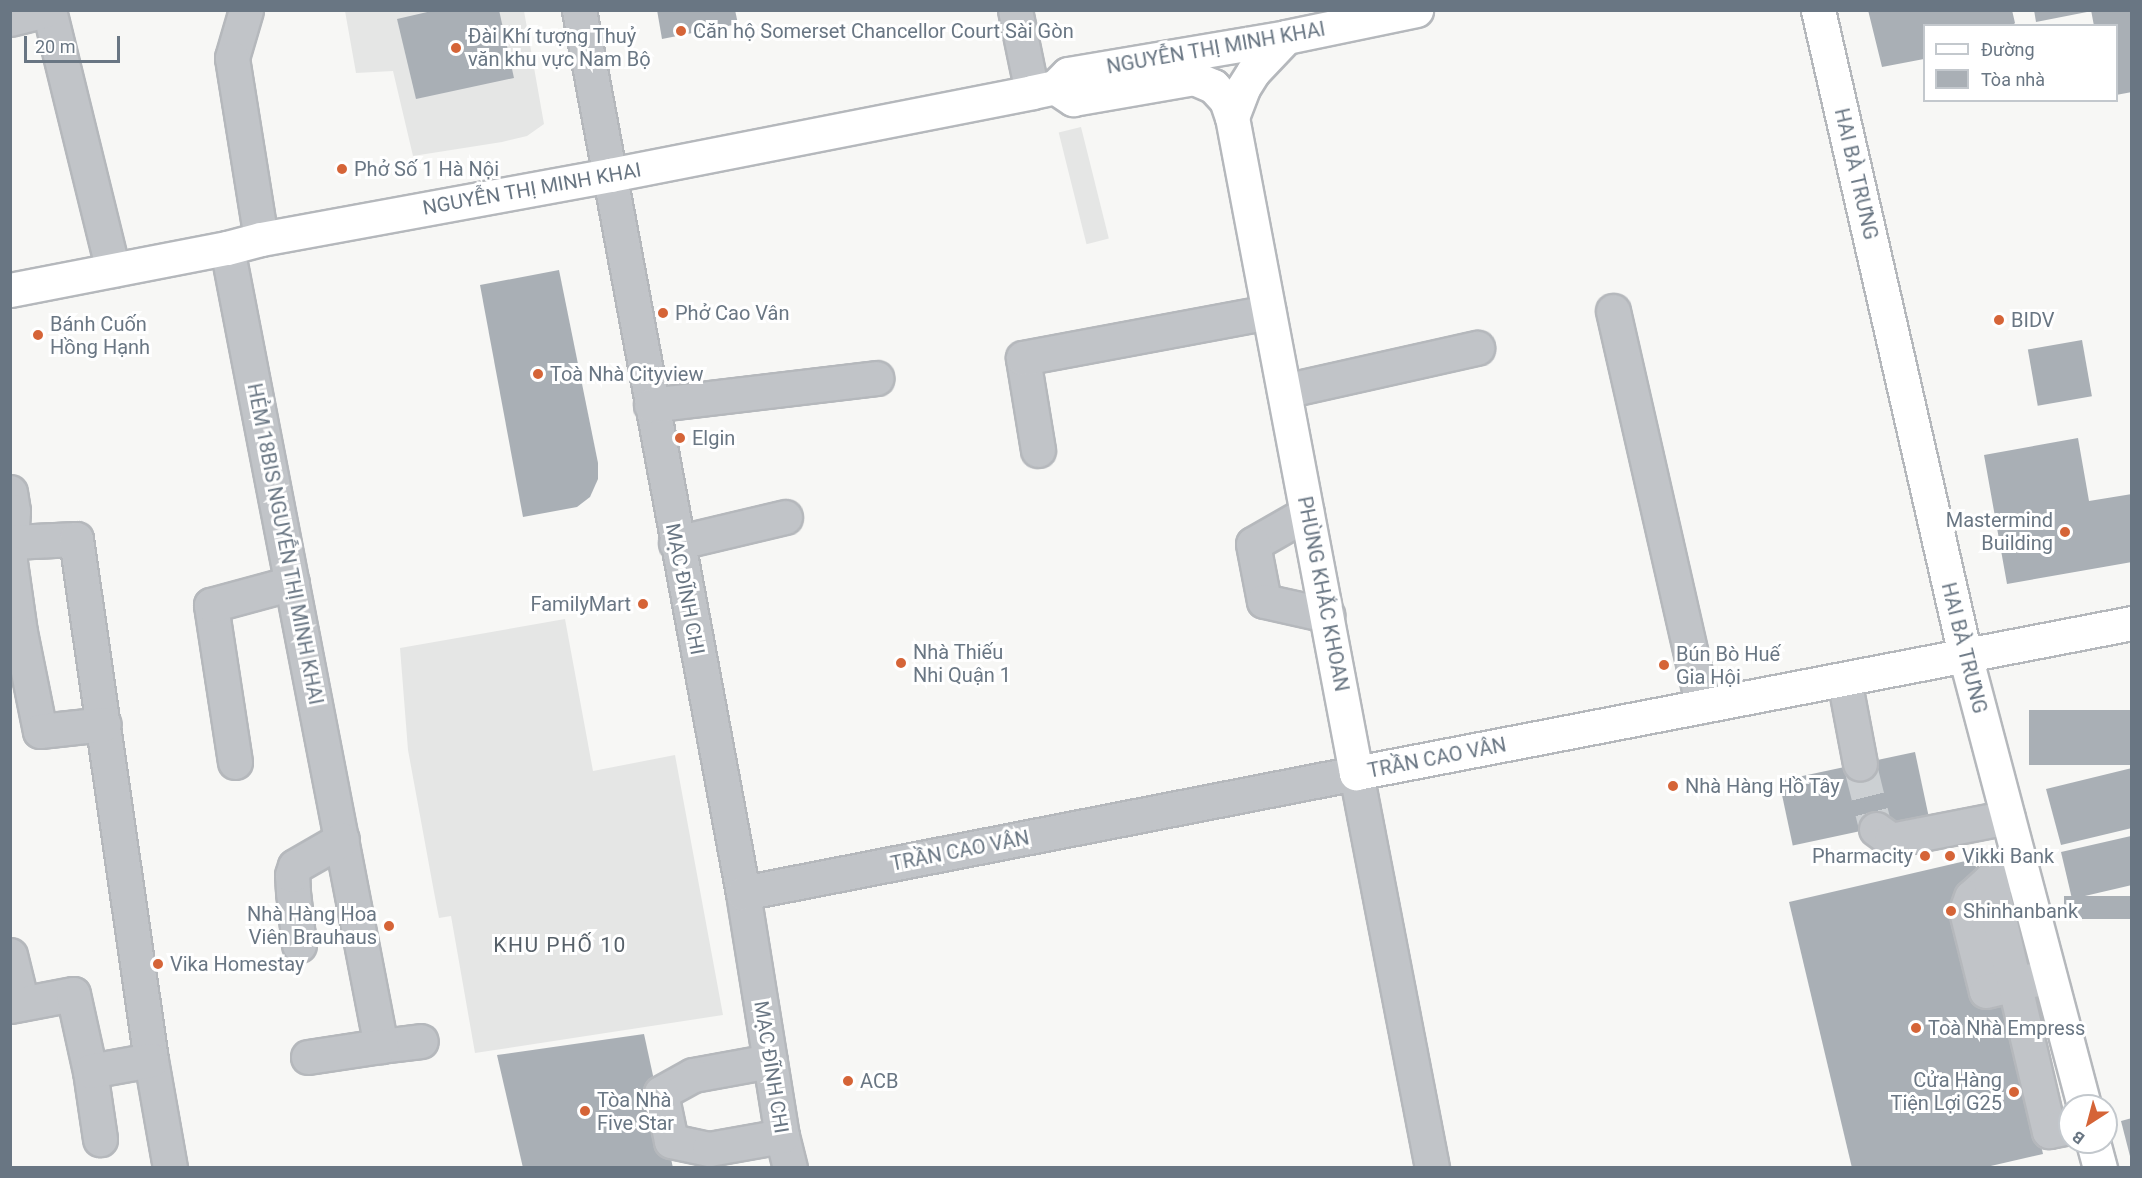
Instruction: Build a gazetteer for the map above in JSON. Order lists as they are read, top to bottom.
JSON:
{
  "streets": {
    "main road": [
      "NGUYỄN THỊ MINH KHAI",
      "HAI BÀ TRƯNG",
      "PHÙNG KHẮC KHOAN",
      "TRẦN CAO VÂN"
    ],
    "street": ["HẺM 18BIS NGUYỄN THỊ MINH KHAI", "MẠC ĐĨNH CHI"]
  },
  "crossings": [
    ["NGUYỄN THỊ MINH KHAI", "HẺM 18BIS NGUYỄN THỊ MINH KHAI"],
    ["NGUYỄN THỊ MINH KHAI", "MẠC ĐĨNH CHI"],
    ["NGUYỄN THỊ MINH KHAI", "PHÙNG KHẮC KHOAN"],
    ["HAI BÀ TRƯNG", "TRẦN CAO VÂN"],
    ["MẠC ĐĨNH CHI", "TRẦN CAO VÂN"],
    ["PHÙNG KHẮC KHOAN", "TRẦN CAO VÂN"]
  ],
  "districts": ["KHU PHỐ 10"],
  "places": [
    "Căn hộ Somerset Chancellor Court Sài Gòn",
    "Đài Khí tượng Thuỷ văn khu vực Nam Bộ",
    "Phở Số 1 Hà Nội",
    "Phở Cao Vân",
    "BIDV",
    "Bánh Cuốn Hồng Hạnh",
    "Toà Nhà Cityview",
    "Elgin",
    "Mastermind Building",
    "FamilyMart",
    "Nhà Thiếu Nhi Quận 1",
    "Bún Bò Huế Gia Hội",
    "Nhà Hàng Hồ Tây",
    "Pharmacity",
    "Vikki Bank",
    "Shinhanbank",
    "Nhà Hàng Hoa Viên Brauhaus",
    "Vika Homestay",
    "Toà Nhà Empress",
    "ACB",
    "Cửa Hàng Tiện Lợi G25",
    "Tòa Nhà Five Star"
  ],
  "legend": ["Đường", "Tòa nhà"],
  "scale_bar": "20 m",
  "north": "bottom left"
}
